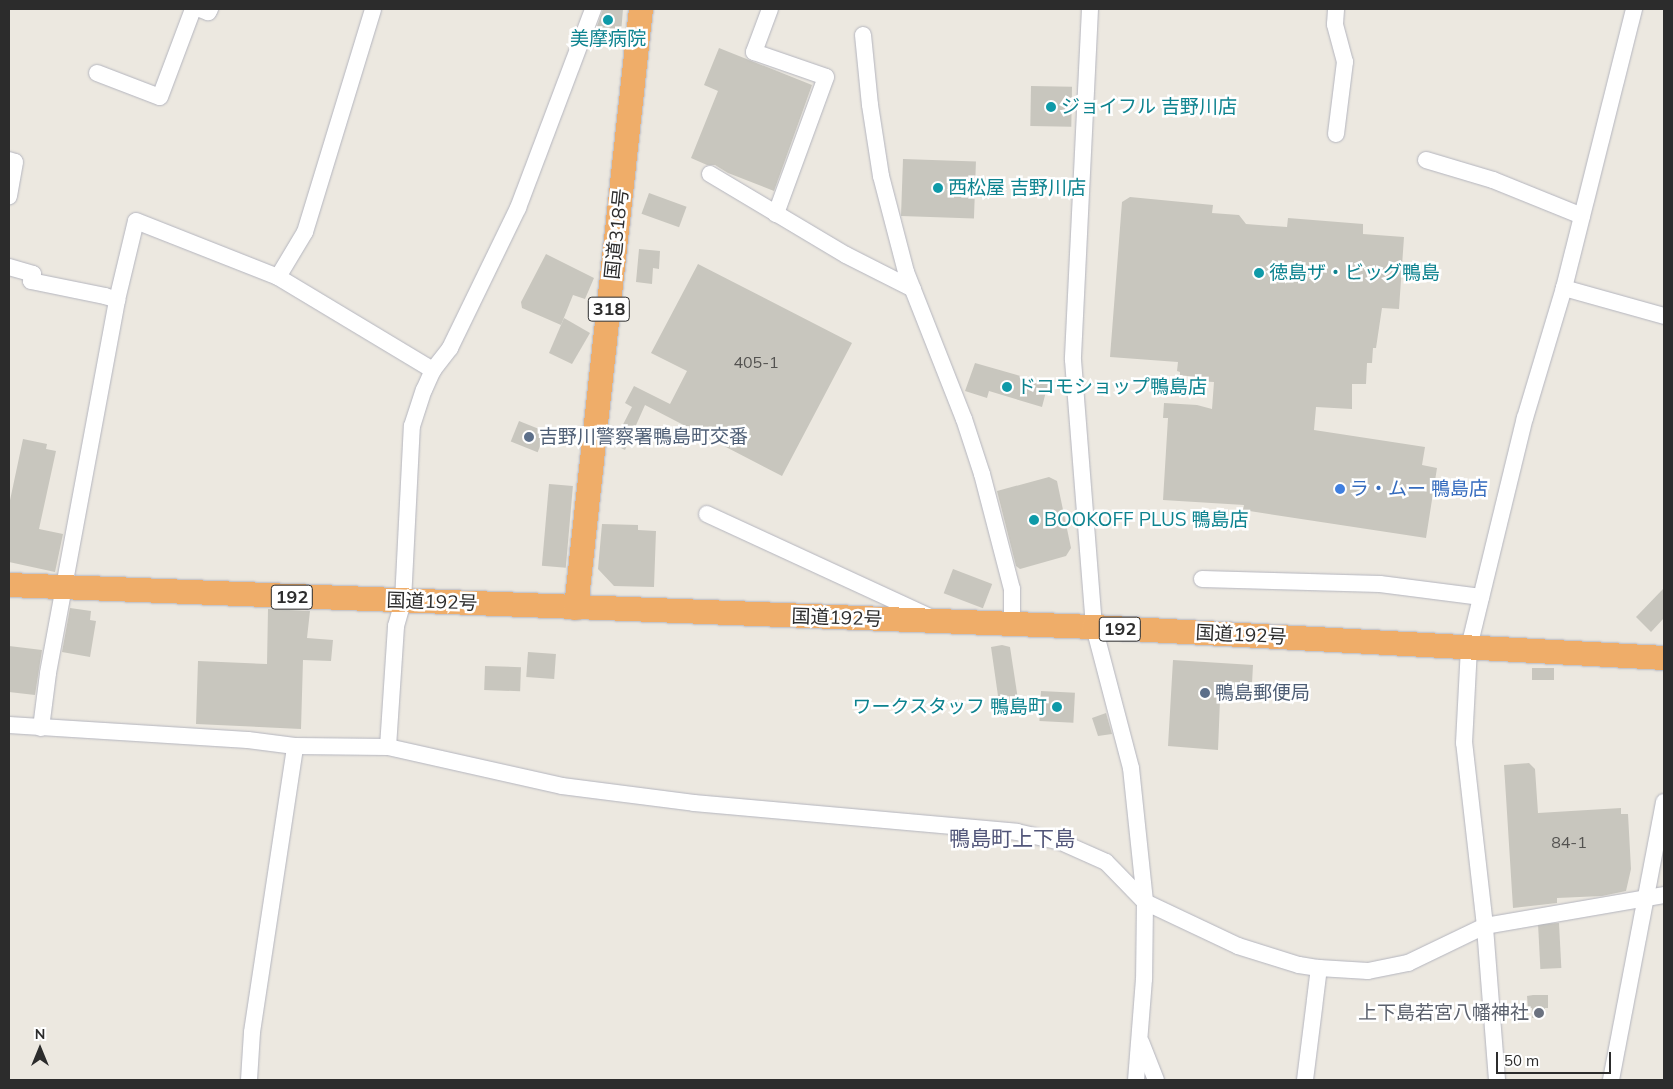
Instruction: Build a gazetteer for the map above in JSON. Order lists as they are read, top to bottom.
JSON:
{
  "streets": {
    "highway": [
      "国道318号",
      "318",
      "192",
      "国道192号"
    ]
  },
  "crossings": [
    ["国道318号", "国道192号"]
  ],
  "districts": ["鴨島町上下島"],
  "places": [
    "美摩病院",
    "ジョイフル 吉野川店",
    "西松屋 吉野川店",
    "徳島ザ・ビッグ鴨島",
    "ドコモショップ鴨島店",
    "吉野川警察署鴨島町交番",
    "ラ・ムー 鴨島店",
    "BOOKOFF PLUS 鴨島店",
    "鴨島郵便局",
    "ワークスタッフ 鴨島町",
    "上下島若宮八幡神社"
  ],
  "house_numbers": ["405-1", "84-1"],
  "scale_bar": "50 m",
  "north": "top"
}
